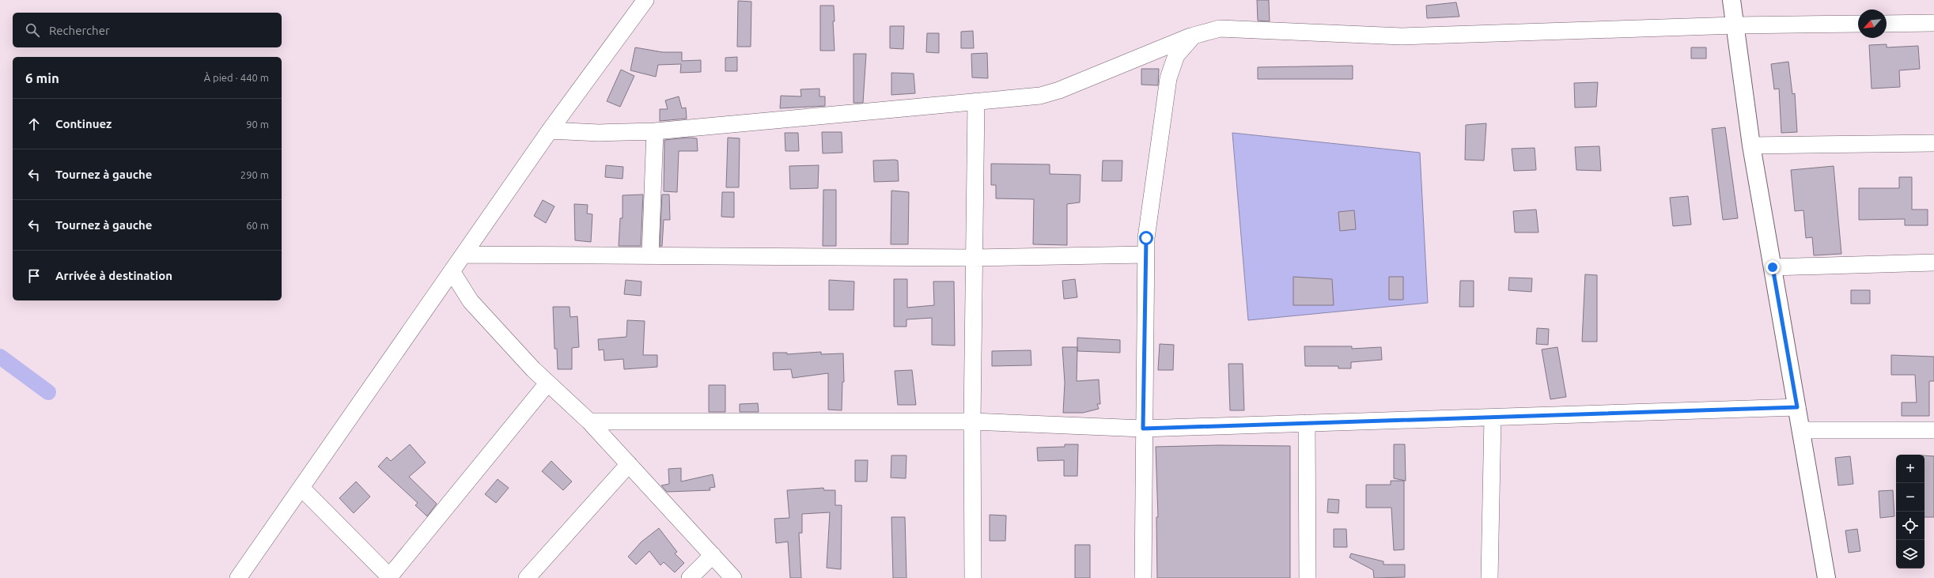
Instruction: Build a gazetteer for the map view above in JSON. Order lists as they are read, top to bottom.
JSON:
{
  "north": "bottom left",
  "page": {
    "search": "Rechercher",
    "heading": ["6 min", "À pied · 440 m"],
    "list": [
      ["Continuez", "90 m"],
      ["Tournez à gauche", "290 m"],
      ["Tournez à gauche", "60 m"],
      "Arrivée à destination"
    ],
    "map_buttons": ["+", "−"]
  }
}
